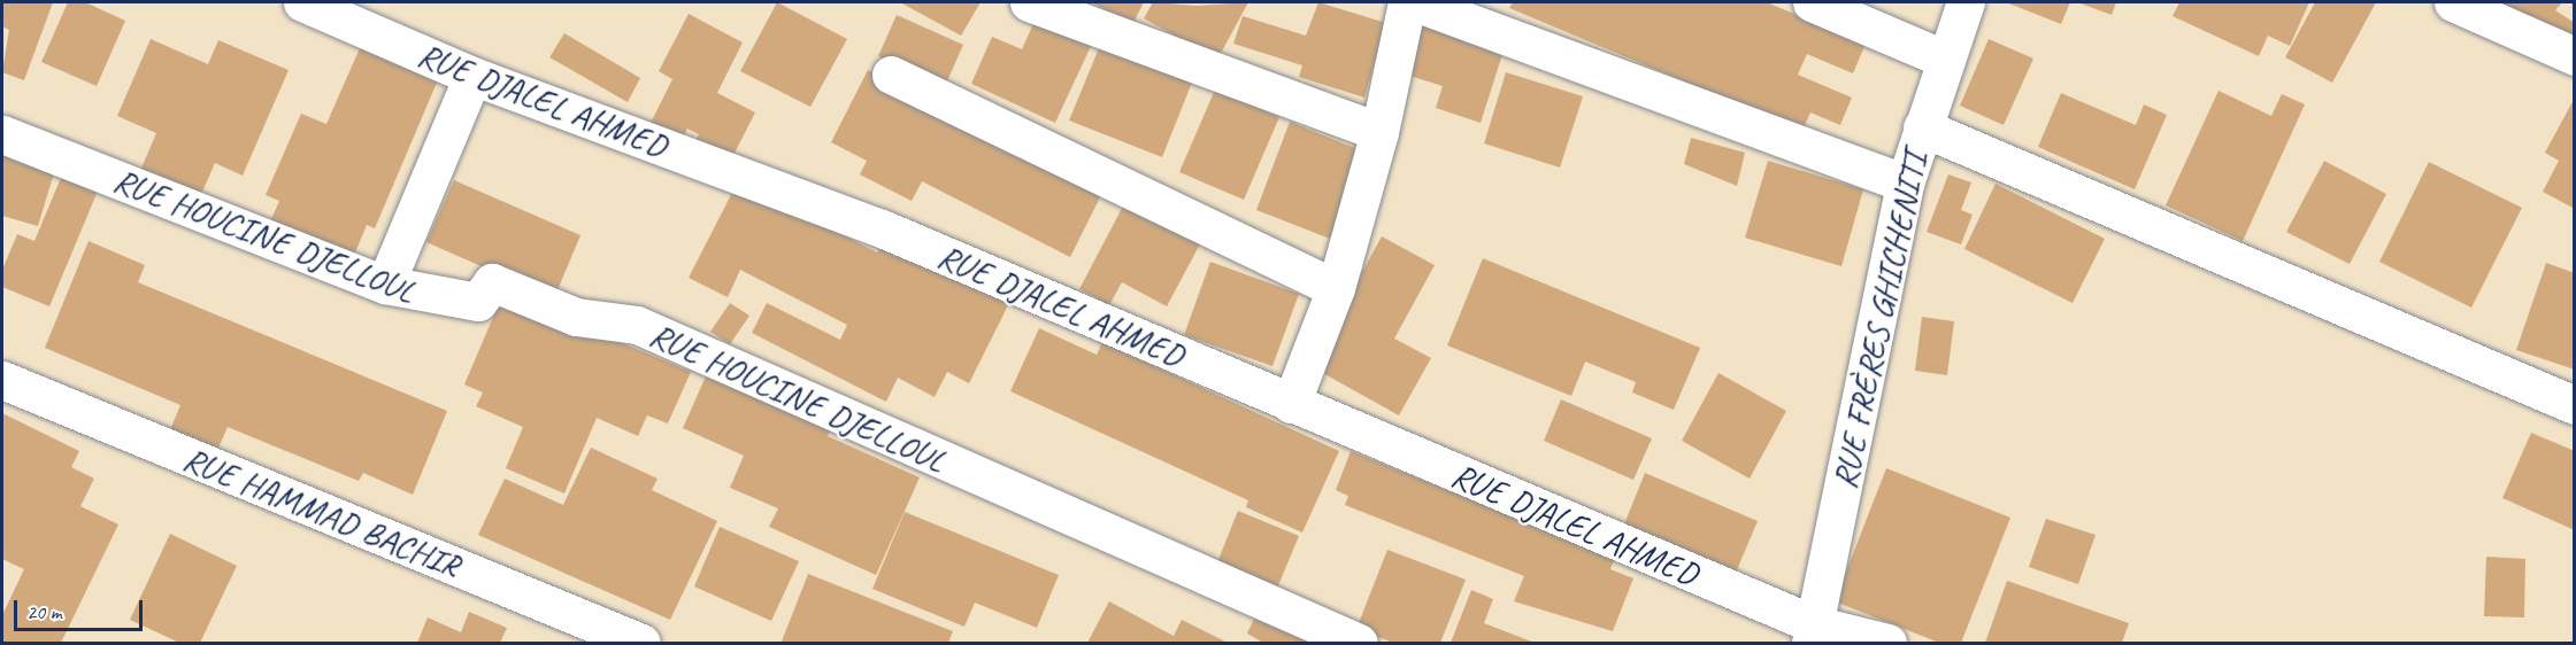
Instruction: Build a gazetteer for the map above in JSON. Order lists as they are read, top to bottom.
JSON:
{
  "streets": {
    "street": [
      "RUE DJALEL AHMED",
      "RUE HOUCINE DJELLOUL",
      "RUE FRÈRES GHICHENITI",
      "RUE HAMMAD BACHIR"
    ]
  },
  "crossings": [
    ["RUE DJALEL AHMED", "RUE FRÈRES GHICHENITI"]
  ],
  "scale_bar": "20 m"
}
